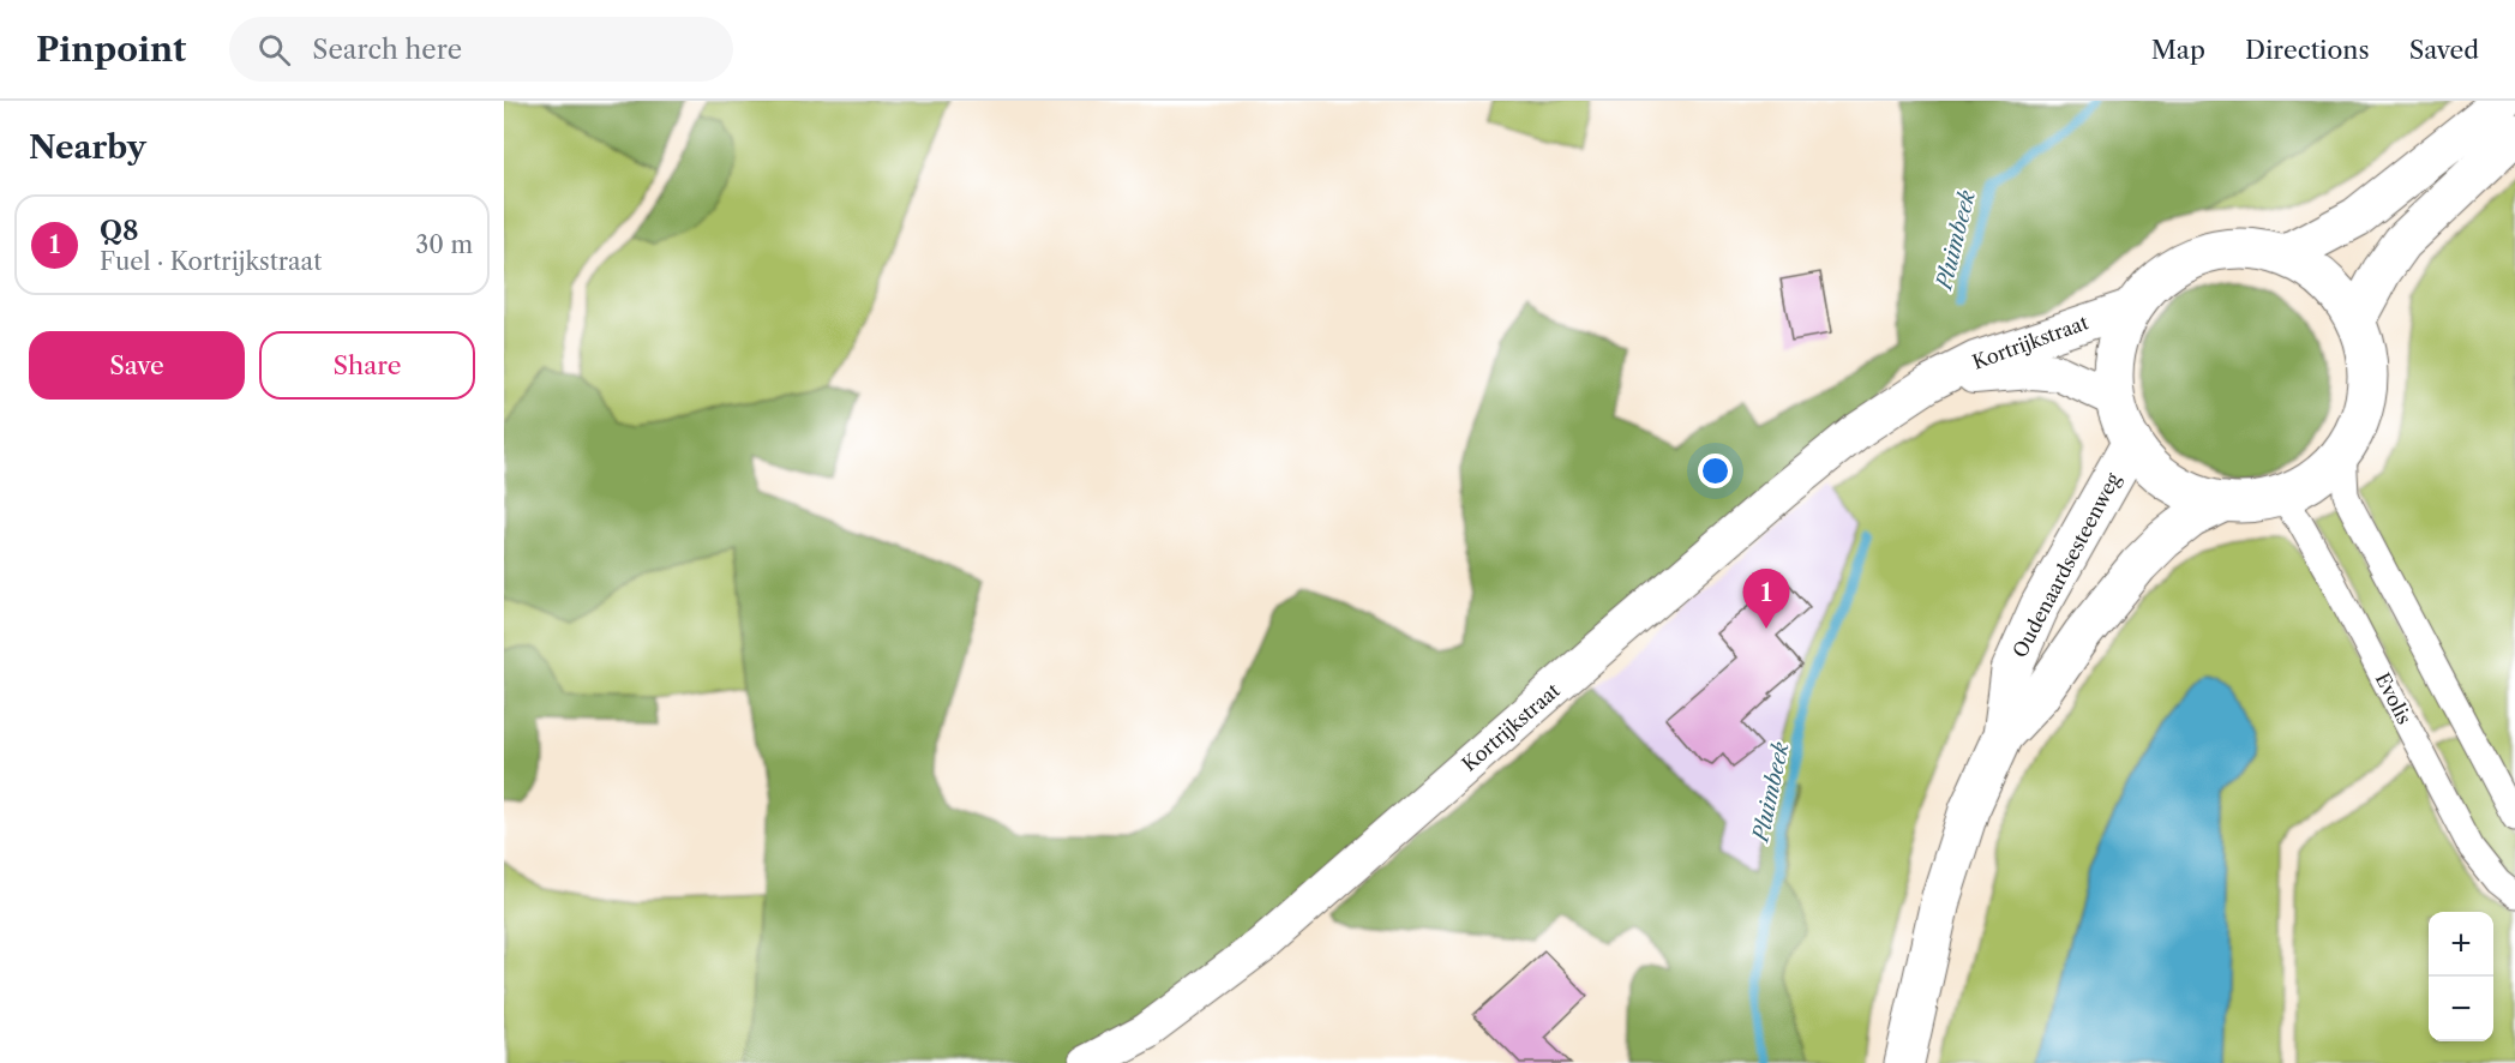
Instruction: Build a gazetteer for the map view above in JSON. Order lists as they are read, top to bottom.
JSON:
{
  "streets": {
    "main road": ["Kortrijkstraat", "Oudenaardsesteenweg"],
    "street": ["Evolis"]
  },
  "crossings": [
    ["Kortrijkstraat", "Oudenaardsesteenweg"],
    ["Kortrijkstraat", "Evolis"],
    ["Oudenaardsesteenweg", "Evolis"]
  ],
  "water": ["Pluimbeek"],
  "page": {
    "header": "Pinpoint",
    "search": "Search here",
    "nav": ["Map", "Directions", "Saved"],
    "heading": "Nearby",
    "list": [
      {
        "mark": "1",
        "name": "Q8",
        "note": "Fuel · Kortrijkstraat",
        "value": "30 m"
      }
    ],
    "buttons": ["Save", "Share"],
    "pins": "1",
    "map_buttons": ["+", "−"]
  }
}
